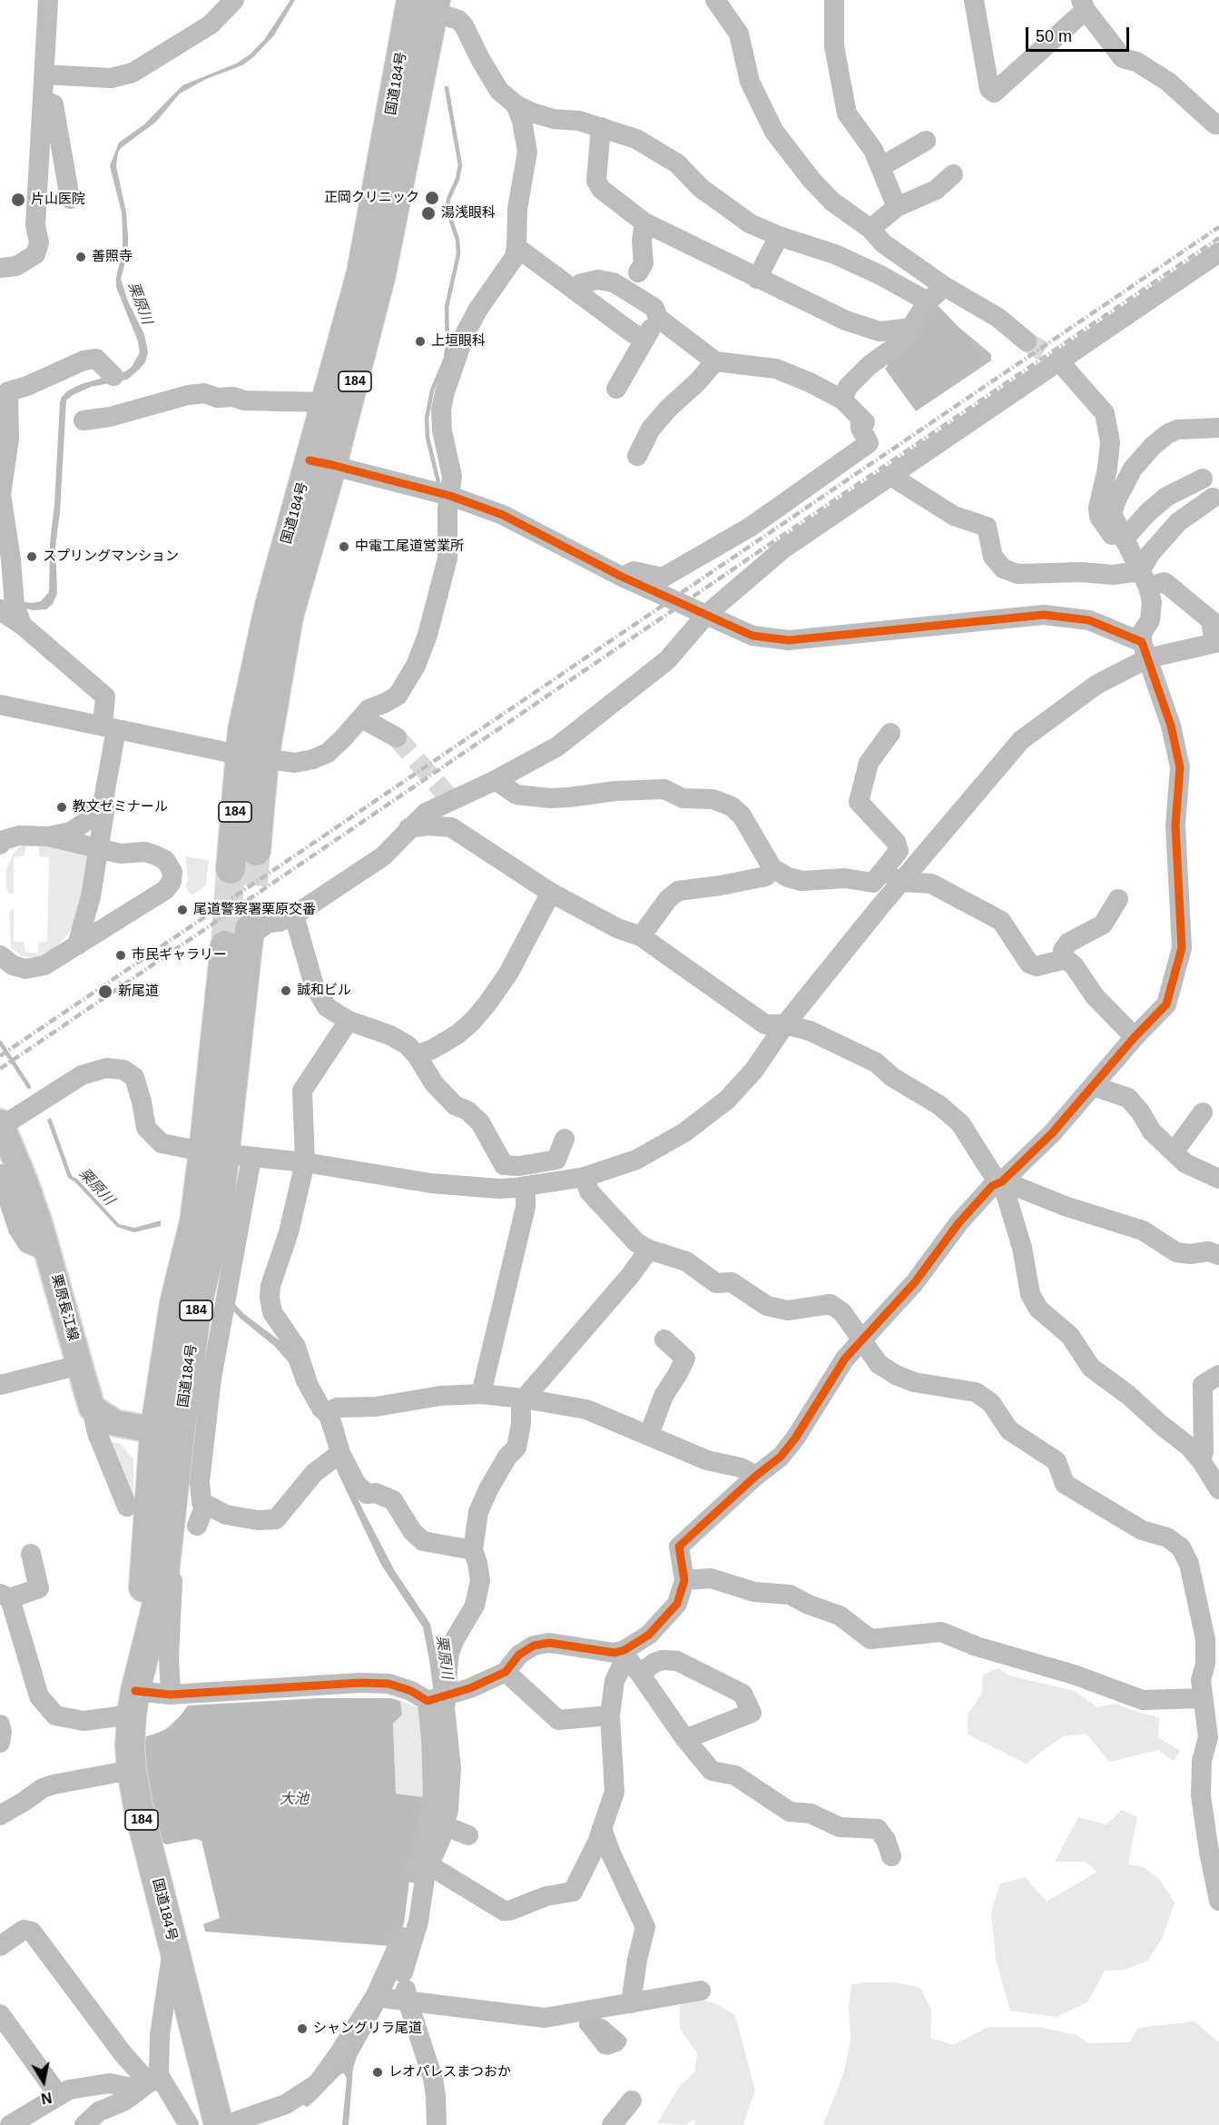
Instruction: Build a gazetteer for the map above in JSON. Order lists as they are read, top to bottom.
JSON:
{
  "streets": {
    "highway": ["国道184号", "184"],
    "main road": ["栗原長江線"]
  },
  "water": ["栗原川", "大池"],
  "places": [
    "正岡クリニック",
    "片山医院",
    "湯浅眼科",
    "善照寺",
    "上垣眼科",
    "中電工尾道営業所",
    "スプリングマンション",
    "教文ゼミナール",
    "尾道警察署栗原交番",
    "市民ギャラリー",
    "誠和ビル",
    "新尾道",
    "シャングリラ尾道",
    "レオパレスまつおか"
  ],
  "scale_bar": "50 m",
  "north": "bottom"
}
